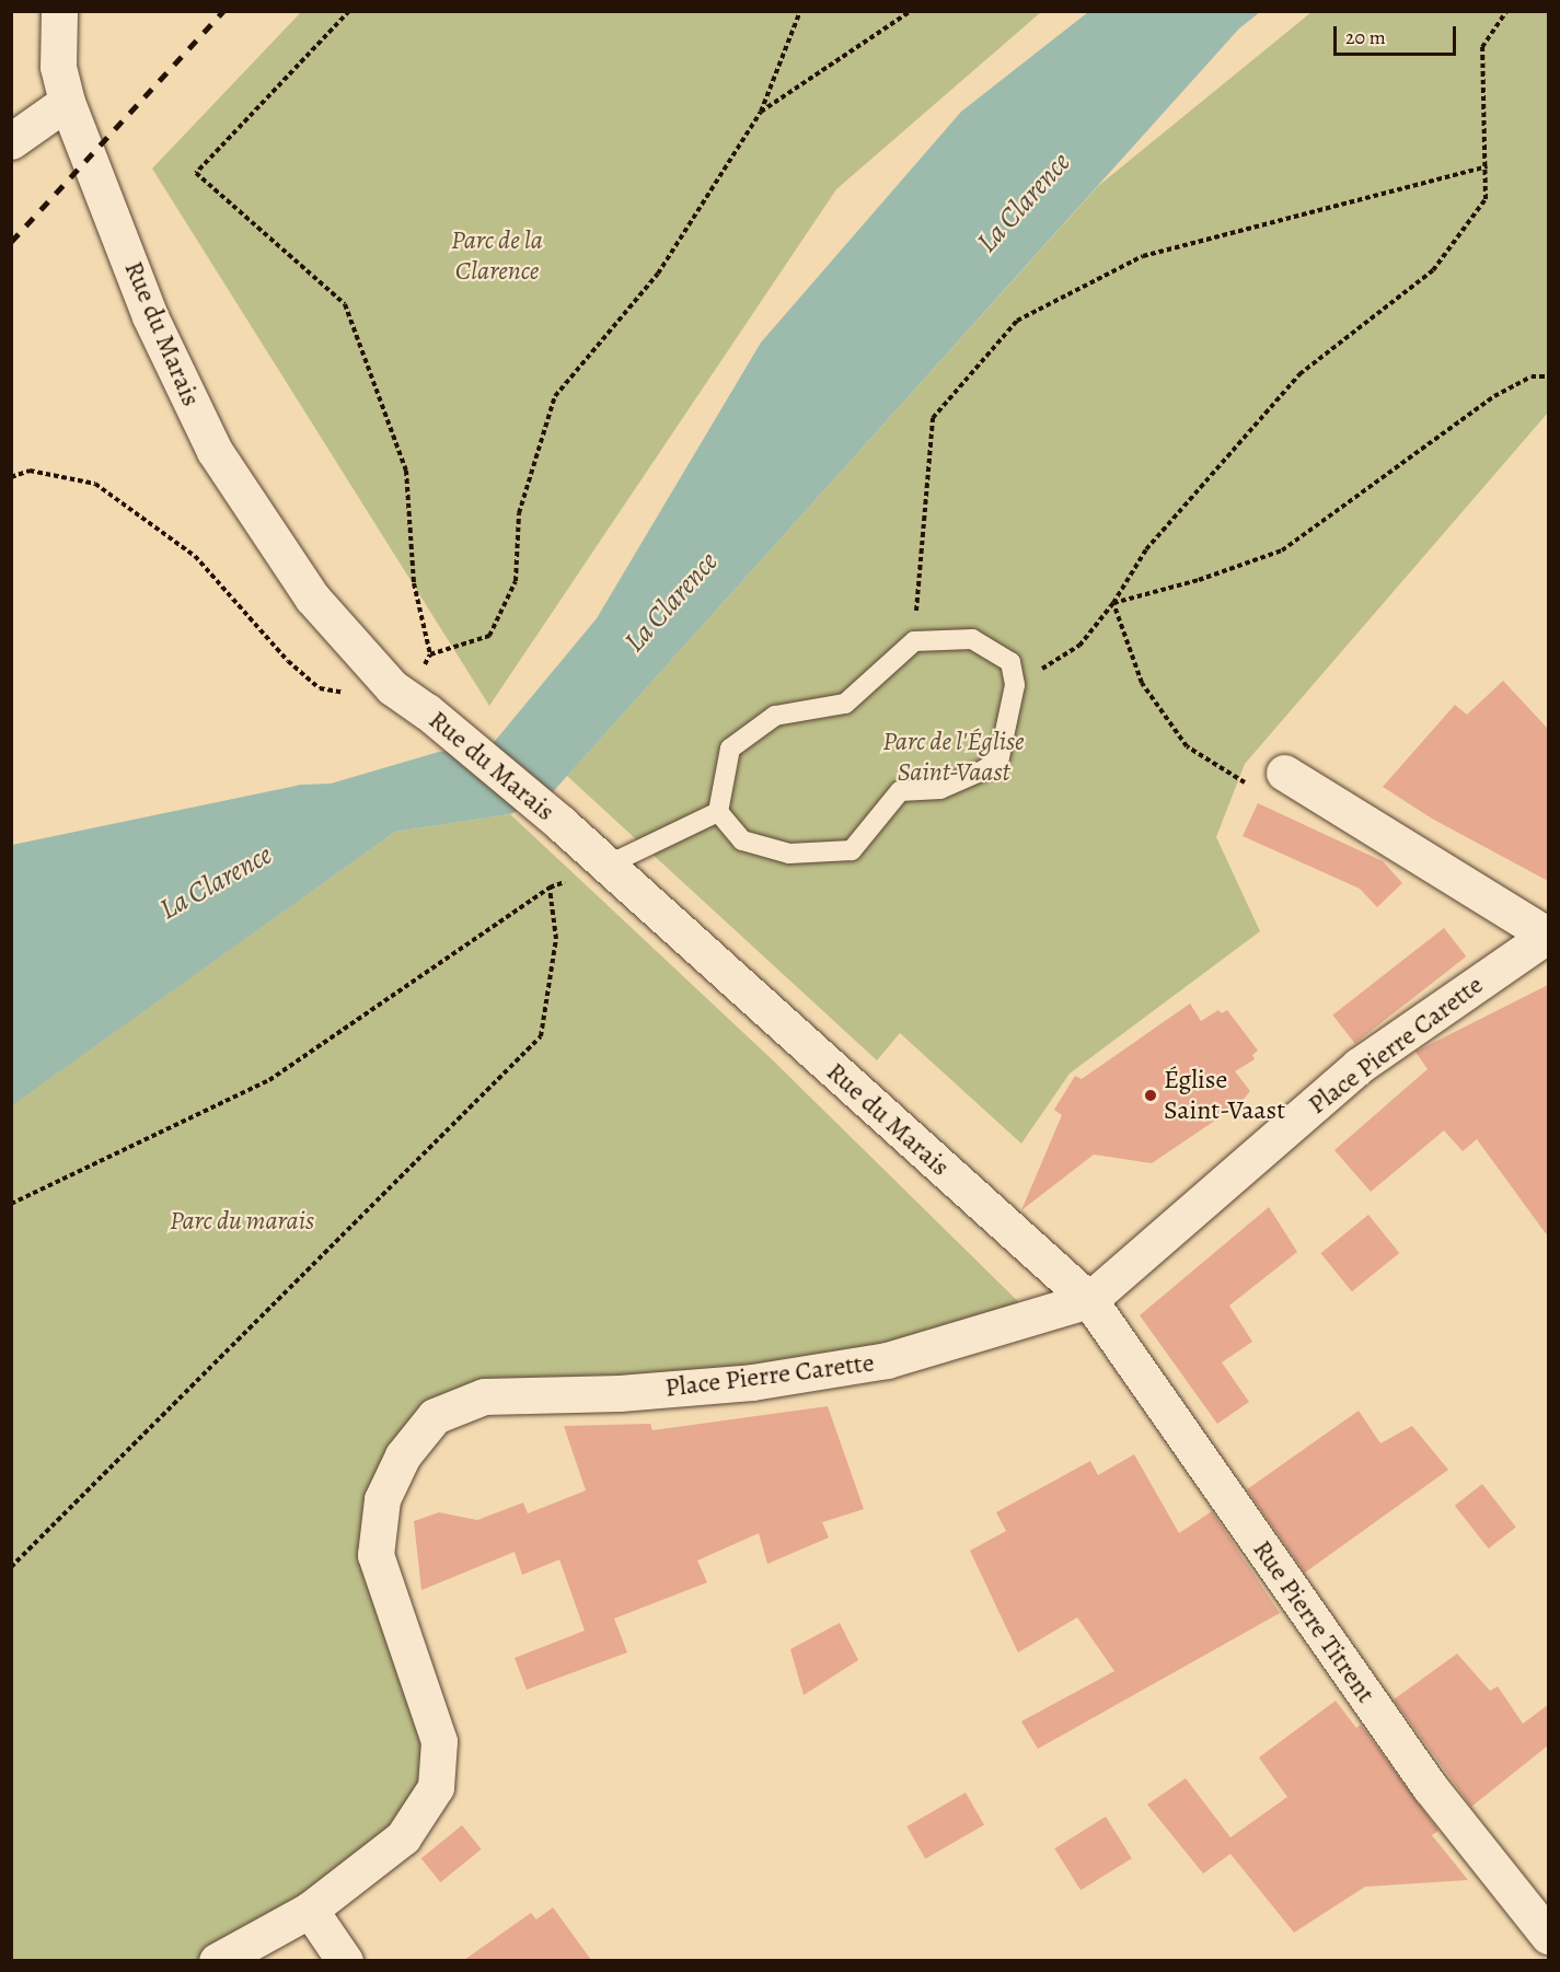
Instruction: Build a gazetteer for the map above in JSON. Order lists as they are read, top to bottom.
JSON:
{
  "streets": {
    "street": ["Rue du Marais", "Place Pierre Carette", "Rue Pierre Titrent"]
  },
  "crossings": [
    ["Rue du Marais", "Place Pierre Carette"],
    ["Rue du Marais", "Rue Pierre Titrent"],
    ["Place Pierre Carette", "Rue Pierre Titrent"]
  ],
  "water": ["La Clarence"],
  "parks": ["Parc de la Clarence", "Parc de l'Église Saint-Vaast", "Parc du marais"],
  "places": ["Église Saint-Vaast"],
  "scale_bar": "20 m"
}
